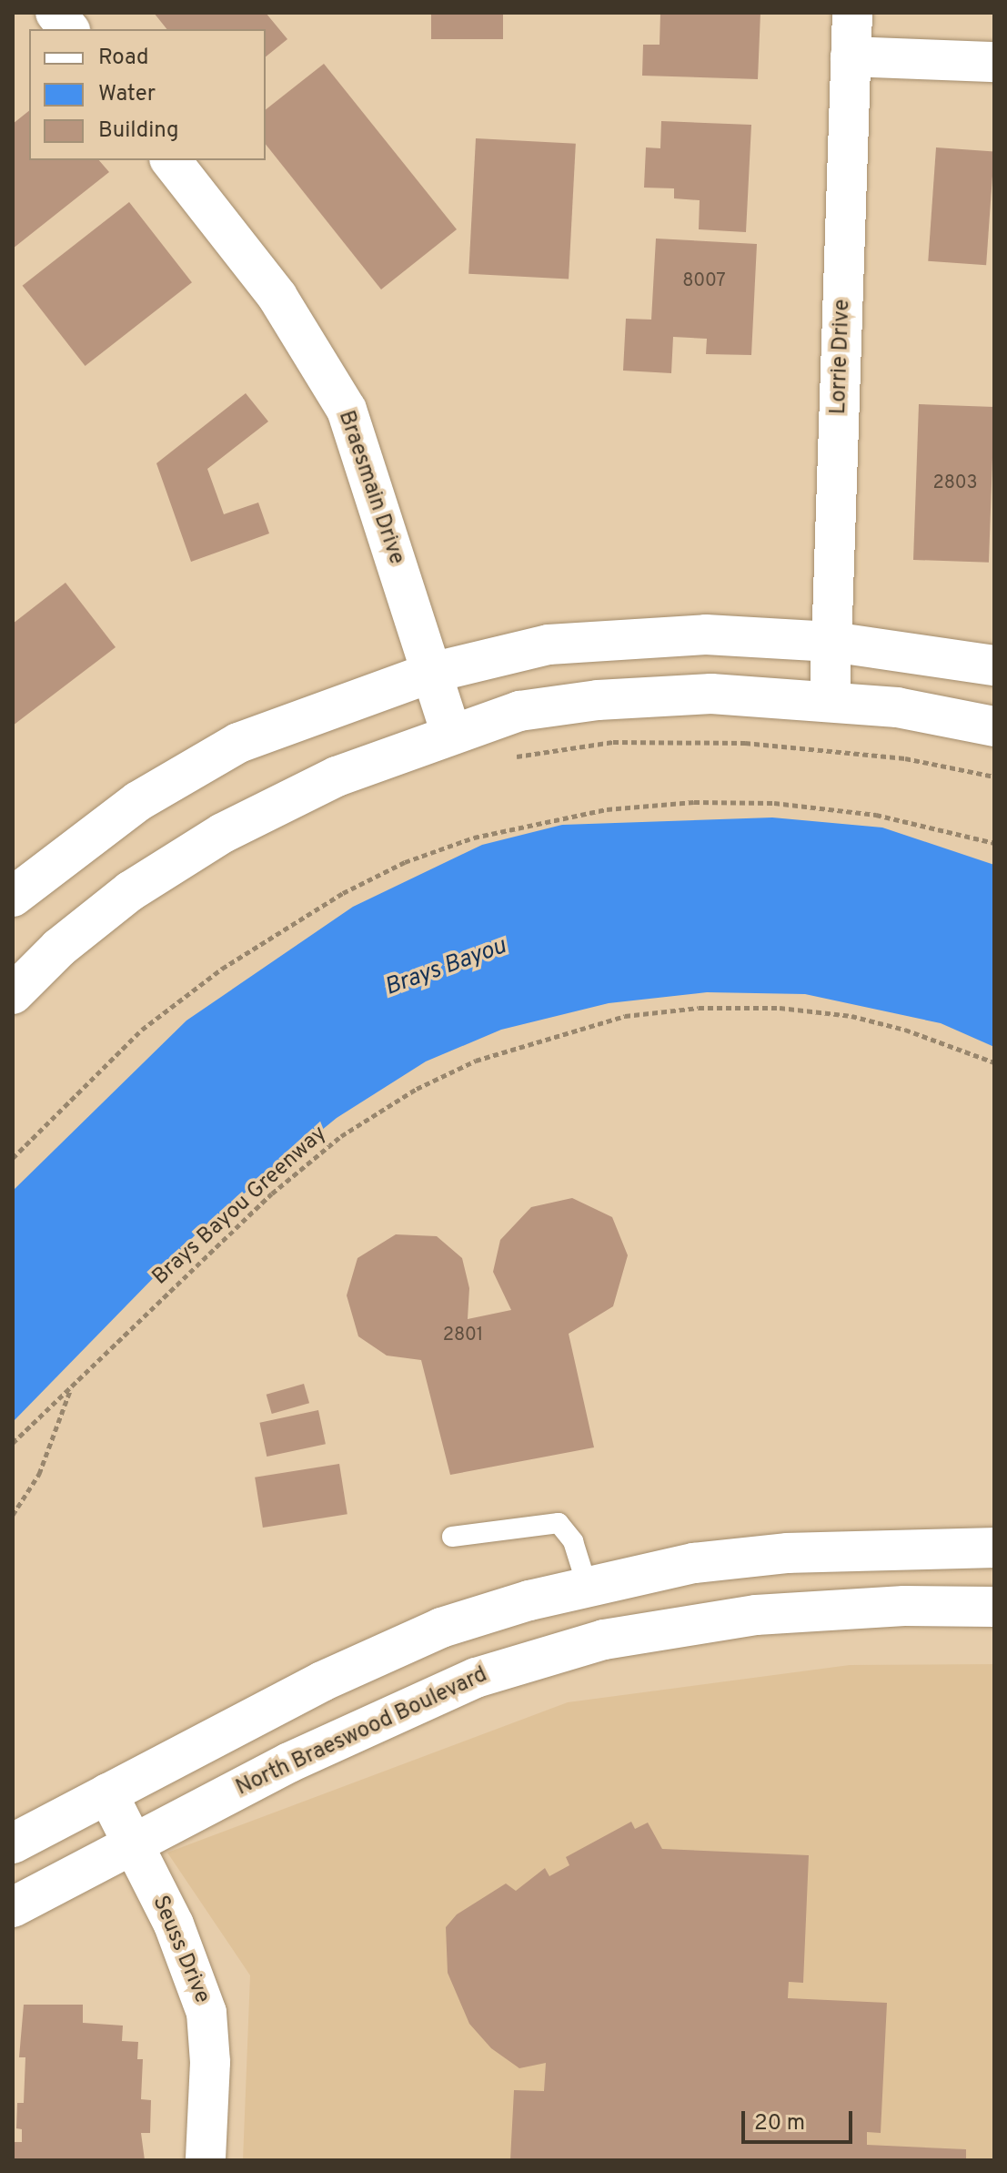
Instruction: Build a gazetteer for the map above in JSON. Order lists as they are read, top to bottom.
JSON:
{
  "streets": {
    "main road": [
      "Lorrie Drive",
      "Braesmain Drive",
      "North Braeswood Boulevard",
      "Seuss Drive"
    ],
    "path": ["Brays Bayou Greenway"]
  },
  "crossings": [
    ["North Braeswood Boulevard", "Seuss Drive"]
  ],
  "water": ["Brays Bayou"],
  "house_numbers": ["8007", "2803", "2801"],
  "legend": ["Road", "Water", "Building"],
  "scale_bar": "20 m"
}
